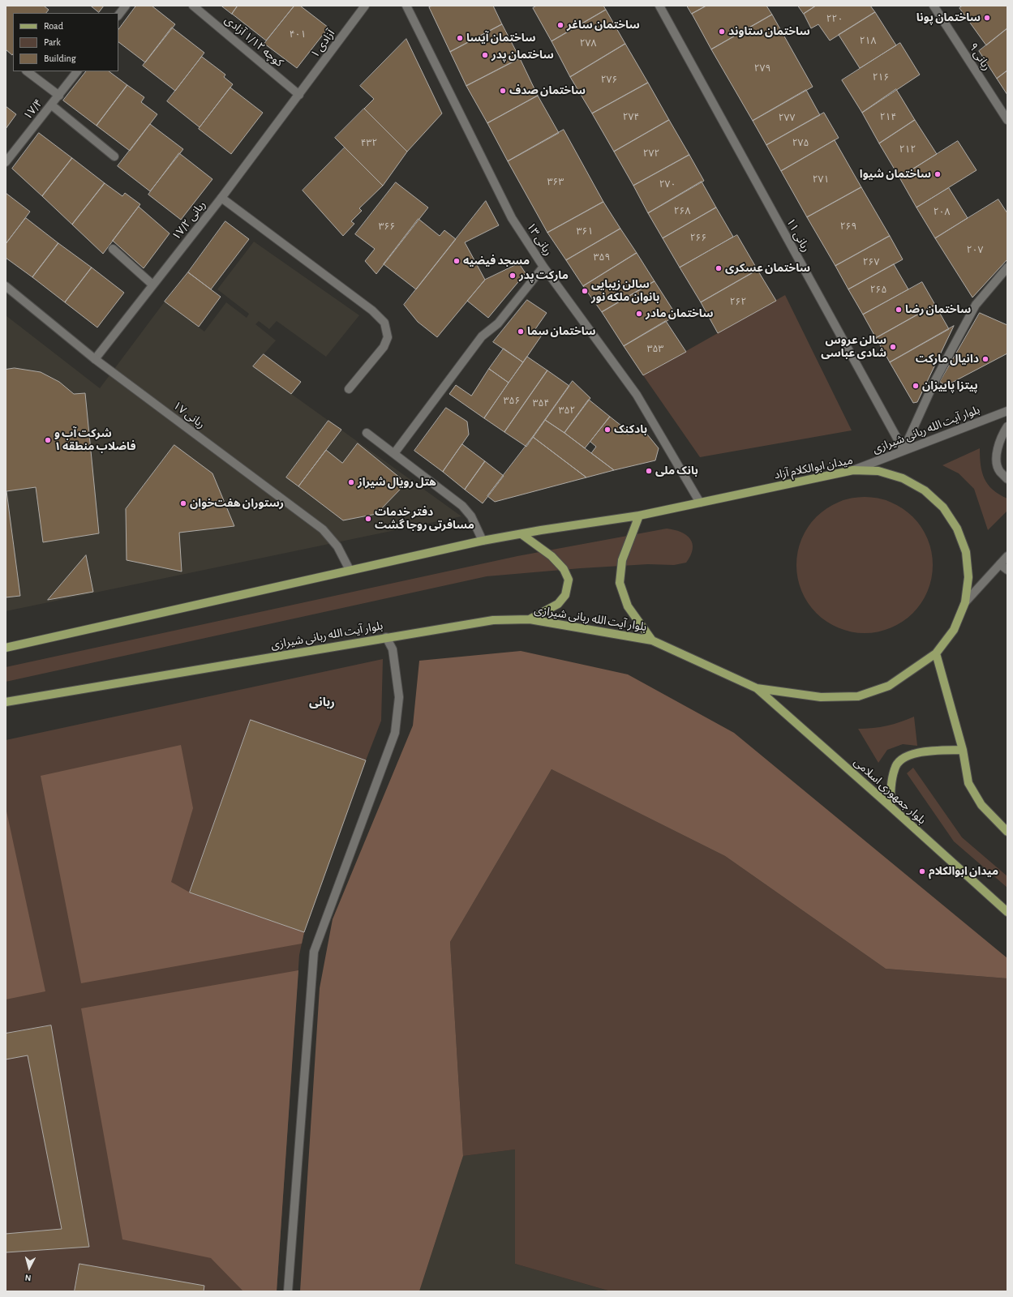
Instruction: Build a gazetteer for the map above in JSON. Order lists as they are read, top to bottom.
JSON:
{
  "streets": {
    "main road": ["بلوار آیت الله ربانی شیرازی", "میدان ابوالکلام آزاد", "بلوار جمهوری اسلامی"],
    "street": [
      "کوچه ۱/۱۲ آزادی",
      "آزادی ۱",
      "ربانی ۹",
      "۱۷/۴",
      "ربانی ۱۷/۲",
      "ربانی ۱۱",
      "ربانی ۱۳",
      "ربانی ۱۷"
    ]
  },
  "crossings": [
    ["کوچه ۱/۱۲ آزادی", "آزادی ۱"],
    ["کوچه ۱/۱۲ آزادی", "ربانی ۱۷/۲"],
    ["آزادی ۱", "ربانی ۱۷/۲"],
    ["ربانی ۱۷/۲", "ربانی ۱۷"],
    ["ربانی ۱۱", "بلوار آیت الله ربانی شیرازی"],
    ["ربانی ۱۳", "میدان ابوالکلام آزاد"],
    ["بلوار آیت الله ربانی شیرازی", "میدان ابوالکلام آزاد"],
    ["میدان ابوالکلام آزاد", "بلوار جمهوری اسلامی"]
  ],
  "districts": ["ربانی"],
  "places": [
    "ساختمان پونا",
    "ساختمان ساغر",
    "ساختمان ستاوند",
    "ساختمان آیسا",
    "ساختمان پدر",
    "ساختمان صدف",
    "ساختمان شیوا",
    "مسجد فیضیه",
    "ساختمان عسکری",
    "مارکت پدر",
    "سالن زیبایی بانوان ملکه نور",
    "ساختمان رضا",
    "ساختمان مادر",
    "ساختمان سما",
    "سالن عروس شادی عباسی",
    "دانیال مارکت",
    "پیتزا پاییزان",
    "بادکنک",
    "شرکت آب و فاضلاب منطقه ۱",
    "بانک ملی",
    "هتل رویال شیراز",
    "رستوران هفت‌خوان",
    "دفتر خدمات مسافرتی روجا گشت",
    "میدان ابوالکلام"
  ],
  "house_numbers": [
    "۲۲۰",
    "۴۰۱",
    "۲۱۸",
    "۲۷۸",
    "۲۷۹",
    "۲۱۶",
    "۲۷۶",
    "۲۷۴",
    "۲۱۴",
    "۲۷۷",
    "۴۳۲",
    "۲۷۵",
    "۲۱۲",
    "۲۷۲",
    "۲۷۱",
    "۳۶۳",
    "۲۷۰",
    "۲۶۸",
    "۲۰۸",
    "۳۶۶",
    "۲۶۹",
    "۳۶۱",
    "۲۶۶",
    "۲۰۷",
    "۳۵۹",
    "۲۶۷",
    "۲۶۵",
    "۲۶۲",
    "۳۵۳",
    "۳۵۶",
    "۳۵۴",
    "۳۵۲"
  ],
  "legend": ["Road", "Park", "Building"],
  "north": "bottom"
}
